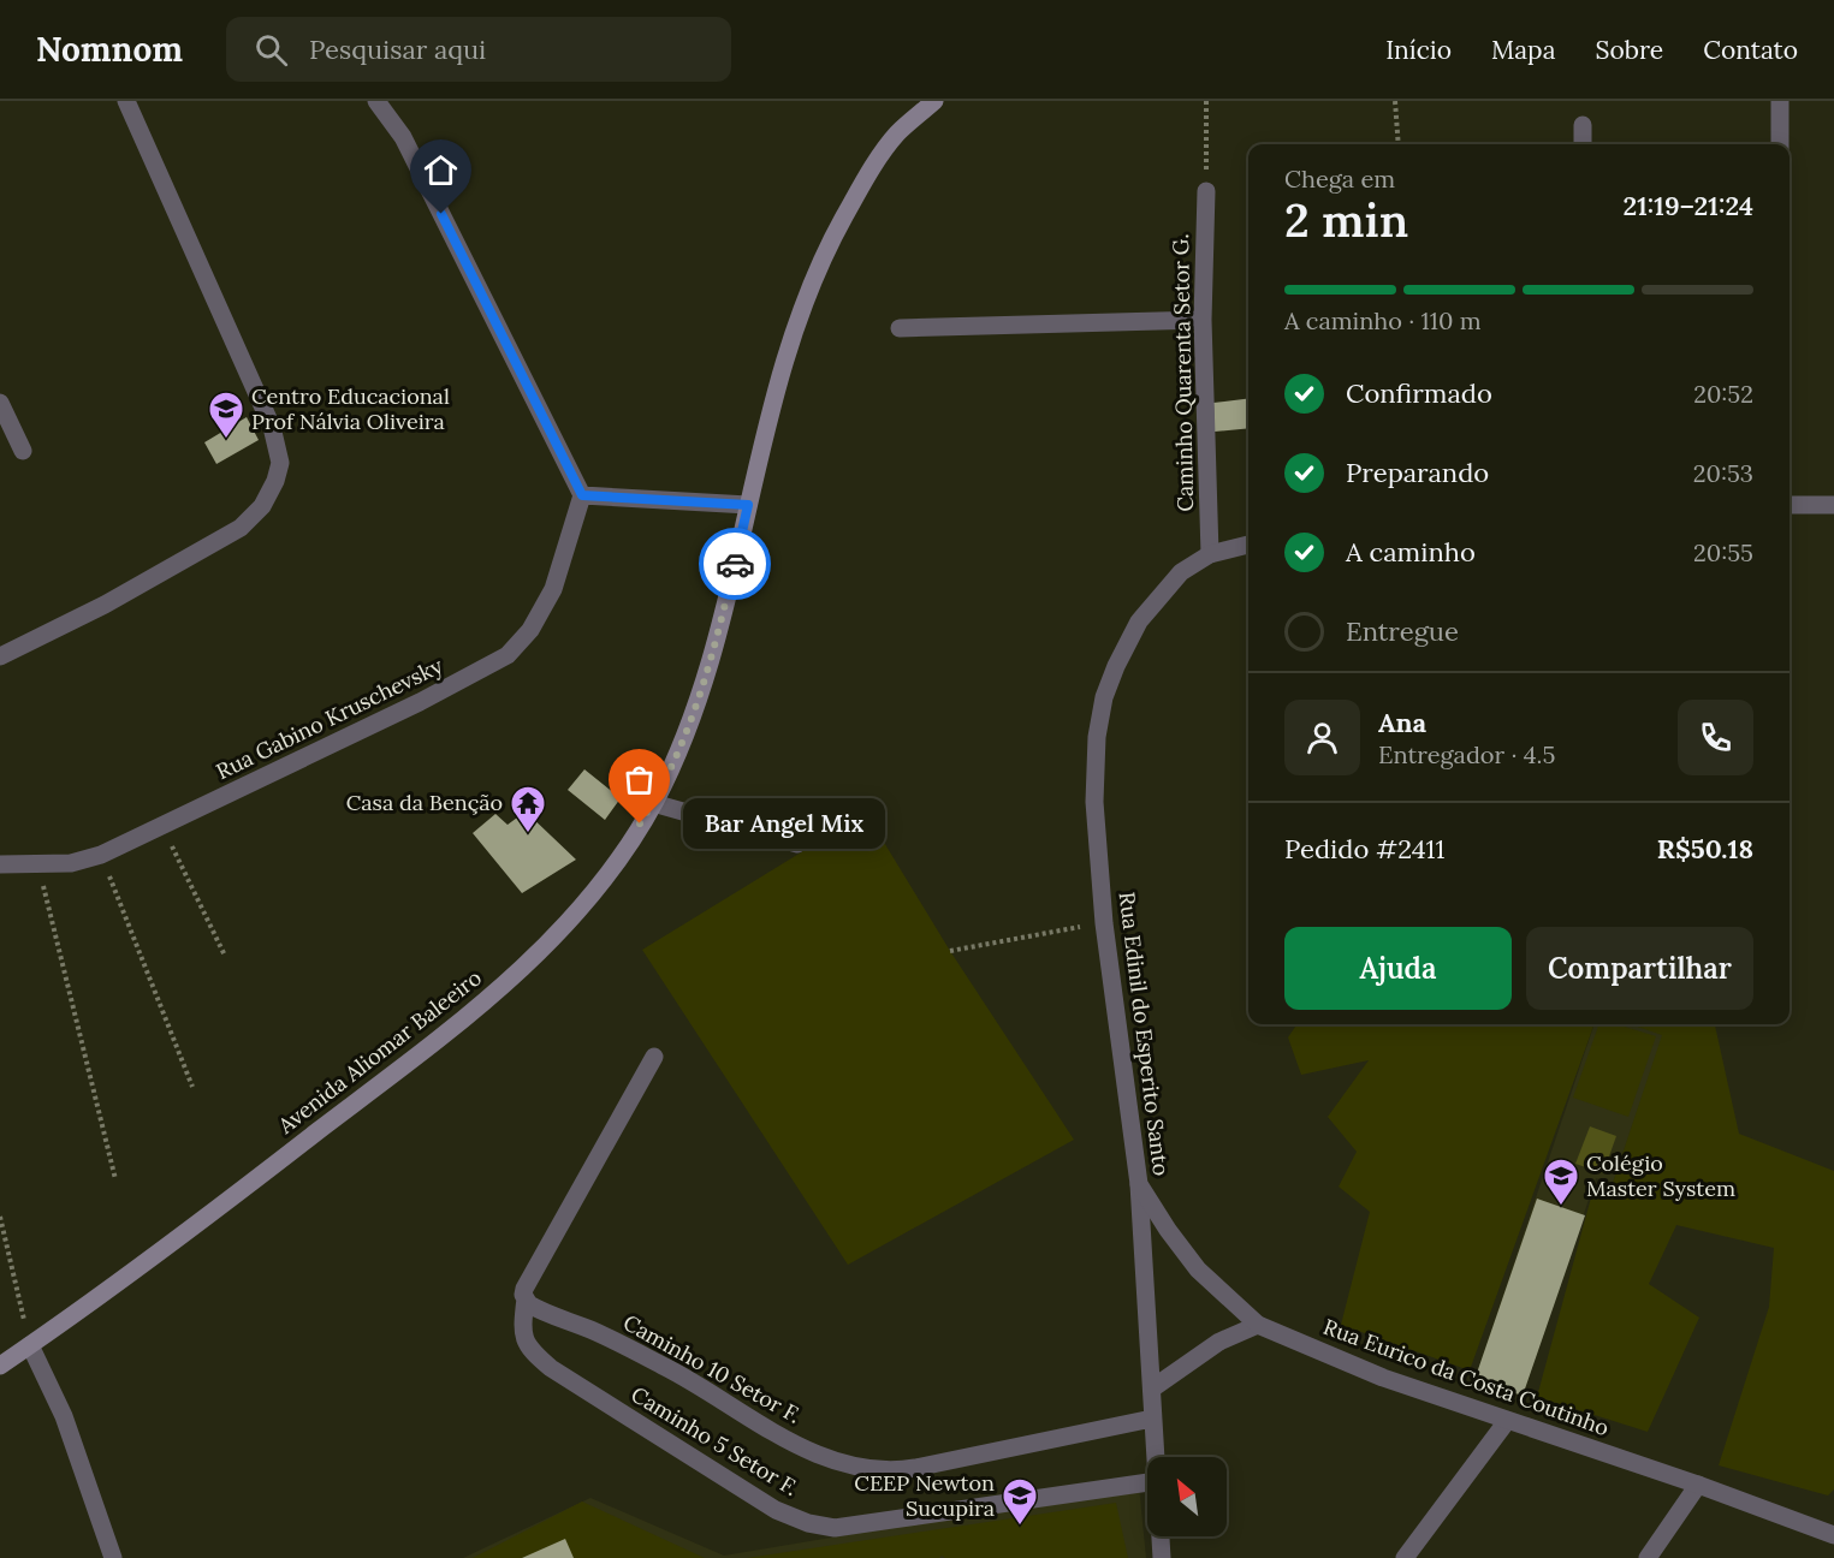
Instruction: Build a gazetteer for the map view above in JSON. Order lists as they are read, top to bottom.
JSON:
{
  "streets": {
    "main road": ["Avenida Aliomar Baleeiro"],
    "street": [
      "Caminho Quarenta Setor G.",
      "Rua Gabino Kruschevsky",
      "Rua Edinil do Esperito Santo",
      "Caminho 10 Setor F.",
      "Rua Eurico da Costa Coutinho",
      "Caminho 5 Setor F."
    ]
  },
  "crossings": [
    ["Caminho Quarenta Setor G.", "Rua Edinil do Esperito Santo"],
    ["Rua Edinil do Esperito Santo", "Caminho 10 Setor F."],
    ["Rua Edinil do Esperito Santo", "Rua Eurico da Costa Coutinho"],
    ["Caminho 10 Setor F.", "Caminho 5 Setor F."]
  ],
  "places": {
    "school or university": ["Centro Educacional Prof Nálvia Oliveira", "Colégio Master System", "CEEP Newton Sucupira"],
    "other": ["Bar Angel Mix"],
    "temple": ["Casa da Benção"]
  },
  "north": "top left",
  "page": {
    "header": "Nomnom",
    "search": "Pesquisar aqui",
    "nav": [
      "Início",
      "Mapa",
      "Sobre",
      "Contato"
    ],
    "heading": ["2 min", "Chega em", "21:19–21:24"],
    "panel": [
      "Ana",
      "Entregador · 4.5",
      "Pedido #2411",
      "R$50.18"
    ],
    "bar": "A caminho · 110 m",
    "list": [
      ["Confirmado", "20:52"],
      ["Preparando", "20:53"],
      ["A caminho", "20:55"],
      "Entregue"
    ],
    "bubble": "Bar Angel Mix",
    "buttons": ["Ajuda", "Compartilhar"]
  }
}
